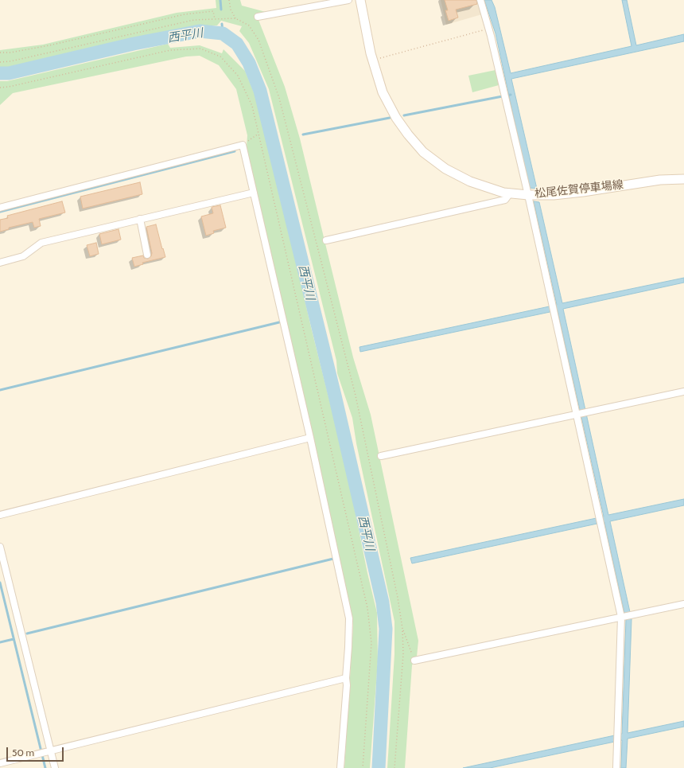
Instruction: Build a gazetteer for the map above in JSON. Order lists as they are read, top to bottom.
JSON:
{
  "streets": {
    "main road": ["松尾佐賀停車場線"]
  },
  "water": ["西平川"],
  "scale_bar": "50 m"
}
